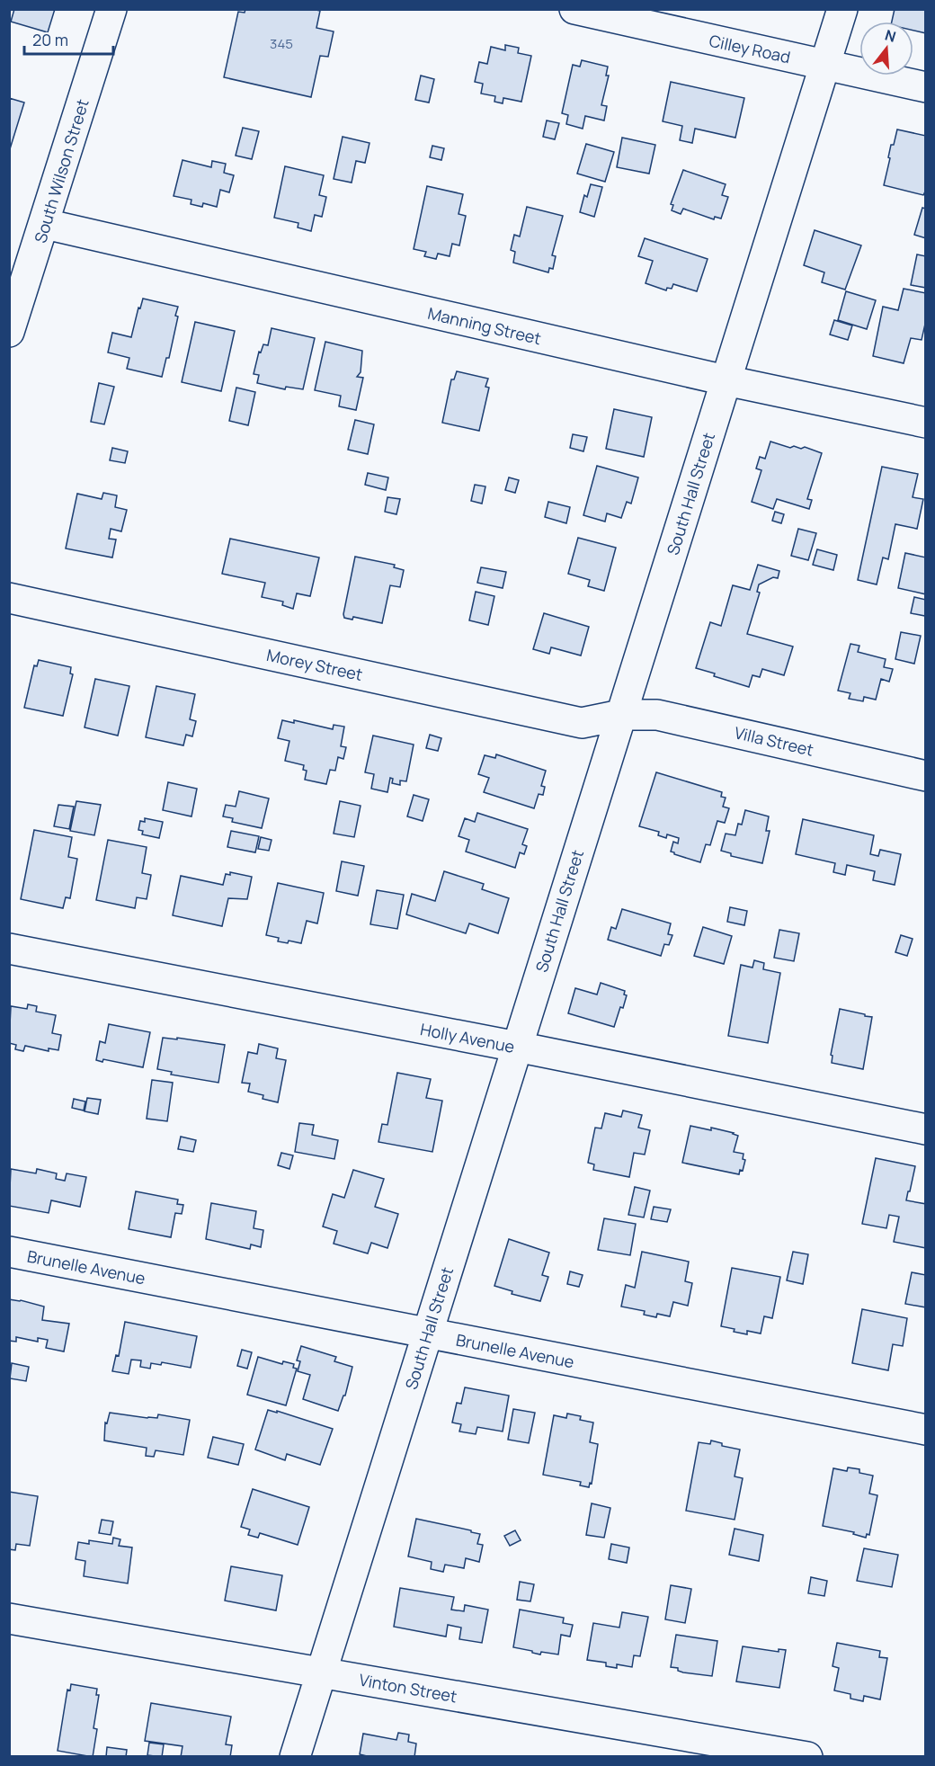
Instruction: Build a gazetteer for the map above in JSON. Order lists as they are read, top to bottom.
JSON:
{
  "streets": {
    "street": [
      "Cilley Road",
      "South Wilson Street",
      "Manning Street",
      "South Hall Street",
      "Morey Street",
      "Villa Street",
      "Holly Avenue",
      "Brunelle Avenue",
      "Vinton Street"
    ]
  },
  "crossings": [
    ["Cilley Road", "South Hall Street"],
    ["South Wilson Street", "Manning Street"],
    ["Manning Street", "South Hall Street"],
    ["South Hall Street", "Morey Street"],
    ["South Hall Street", "Villa Street"],
    ["South Hall Street", "Holly Avenue"],
    ["South Hall Street", "Brunelle Avenue"],
    ["South Hall Street", "Vinton Street"],
    ["Morey Street", "Villa Street"]
  ],
  "house_numbers": ["345"],
  "scale_bar": "20 m",
  "north": "top"
}
